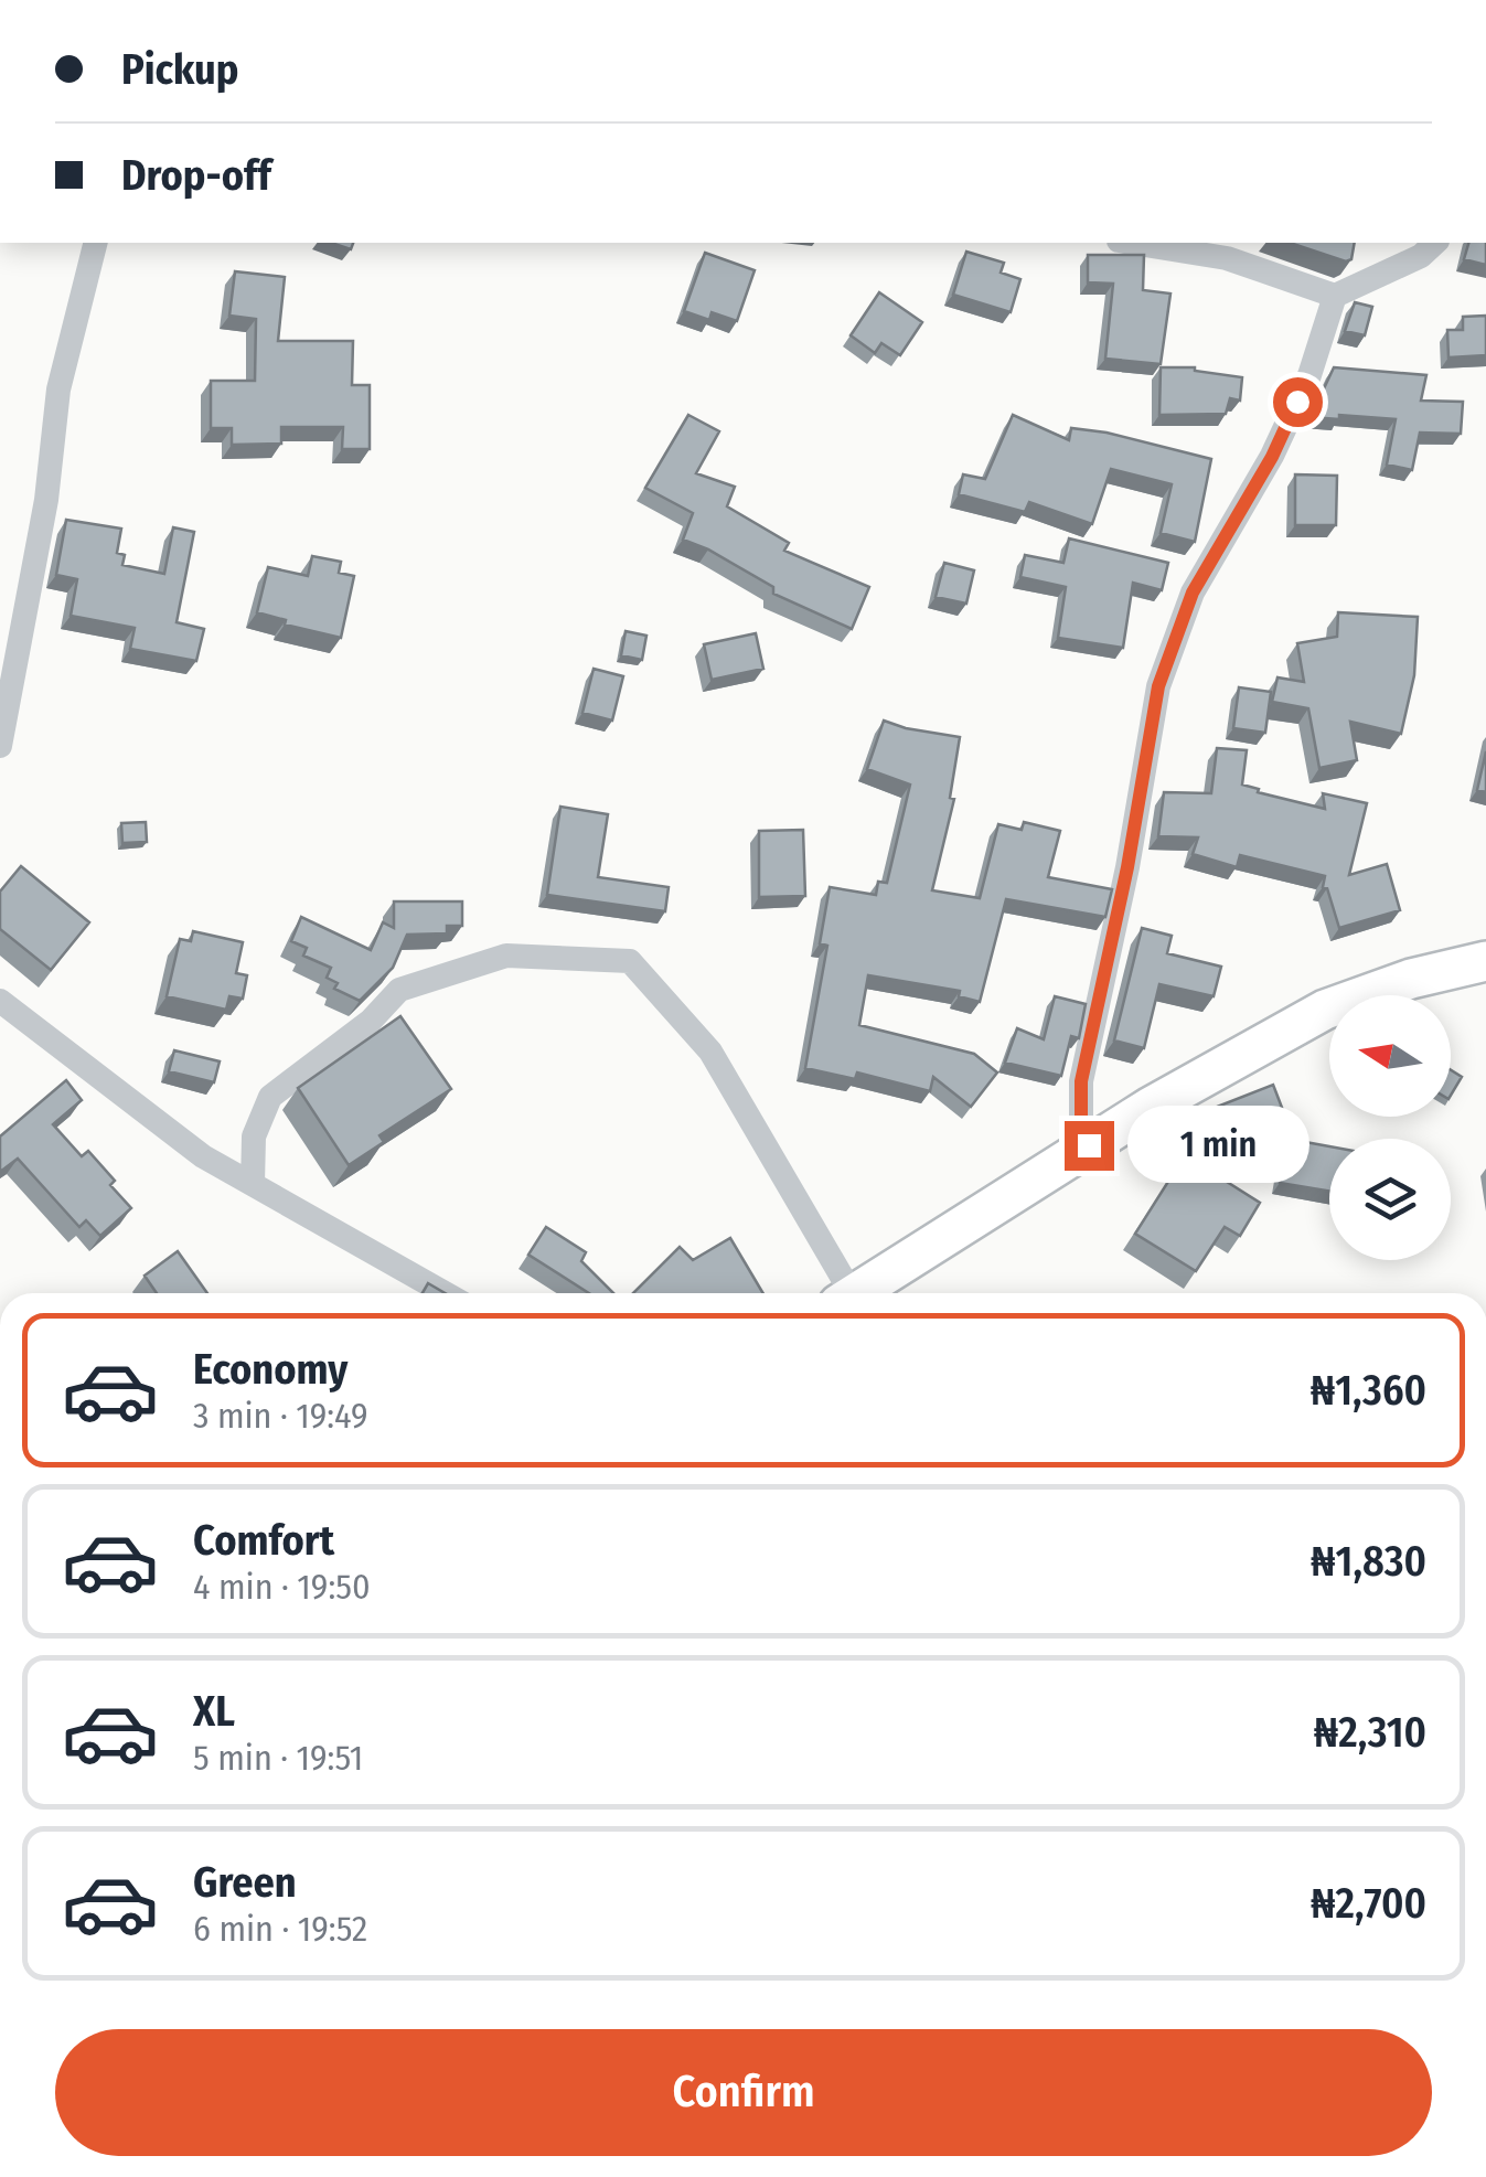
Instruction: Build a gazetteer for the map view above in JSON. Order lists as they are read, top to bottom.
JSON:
{
  "north": "left",
  "page": {
    "banner": ["Pickup", "Drop-off"],
    "bubble": "1 min",
    "list": [
      {
        "name": "Economy",
        "note": "3 min · 19:49",
        "value": "₦1,360"
      },
      {
        "name": "Comfort",
        "note": "4 min · 19:50",
        "value": "₦1,830"
      },
      {
        "name": "XL",
        "note": "5 min · 19:51",
        "value": "₦2,310"
      },
      {
        "name": "Green",
        "note": "6 min · 19:52",
        "value": "₦2,700"
      }
    ],
    "buttons": "Confirm"
  }
}
